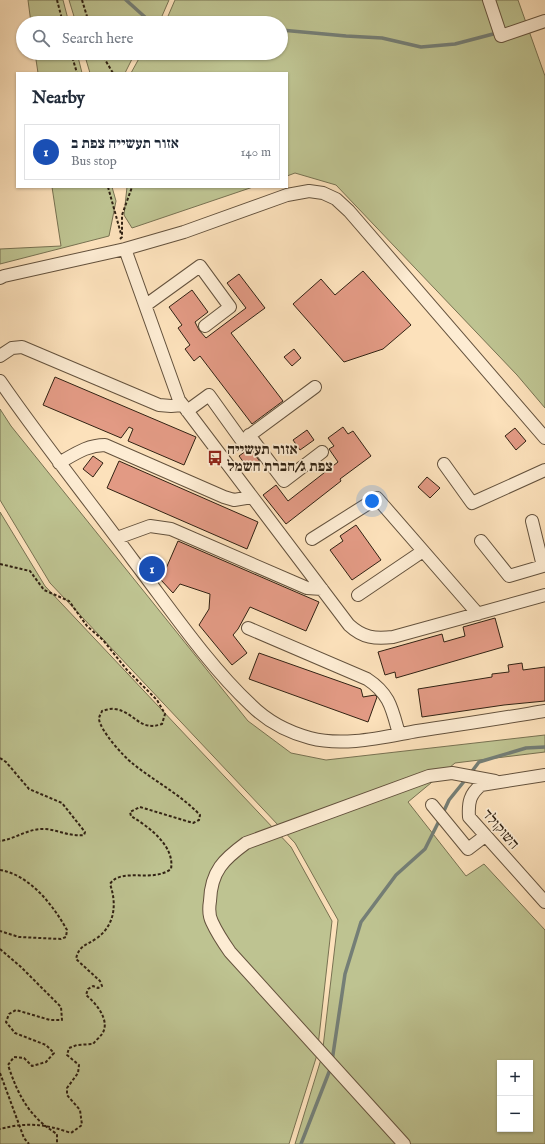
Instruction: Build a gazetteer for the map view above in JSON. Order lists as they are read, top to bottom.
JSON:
{
  "streets": {
    "street": ["השוקולד"]
  },
  "places": {
    "bus stop": ["אזור תעשייה צפת ג/חברת חשמל"]
  },
  "page": {
    "search": "Search here",
    "heading": "Nearby",
    "list": [
      {
        "mark": "1",
        "name": "אזור תעשייה צפת ב",
        "note": "Bus stop",
        "value": "140 m"
      }
    ],
    "pins": "1",
    "map_buttons": ["+", "−"]
  }
}
